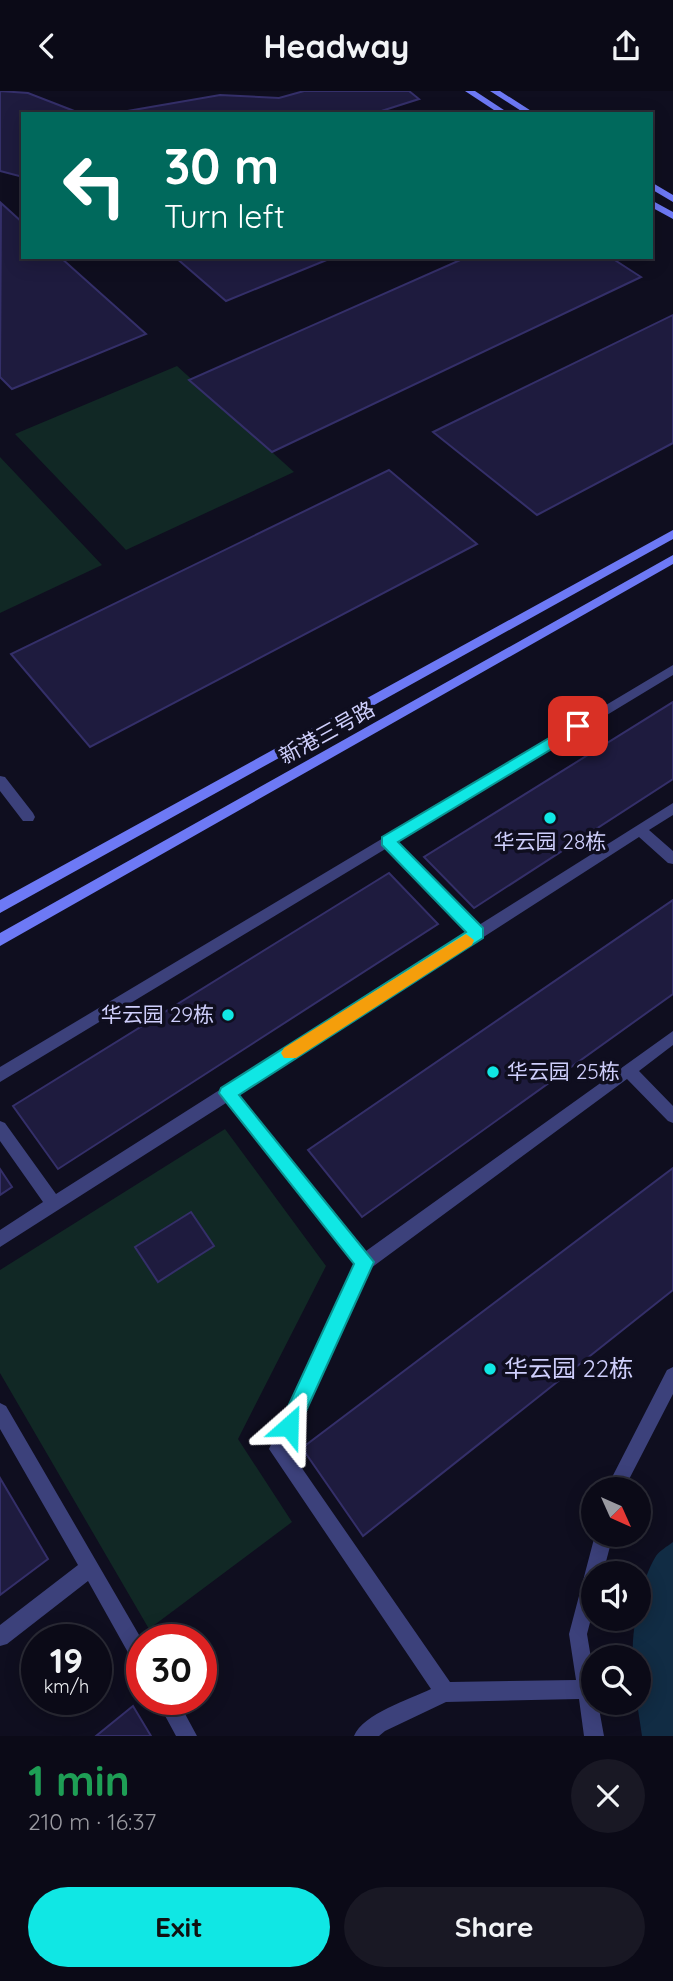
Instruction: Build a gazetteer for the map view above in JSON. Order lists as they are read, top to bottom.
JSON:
{
  "streets": {
    "main road": ["新港三号路"]
  },
  "places": [
    "华云园 28栋",
    "华云园 29栋",
    "华云园 25栋",
    "华云园 22栋"
  ],
  "north": "bottom right",
  "page": {
    "header": "Headway",
    "turn": ["30 m", "Turn left"],
    "speed": "19 km/h",
    "limit": "30",
    "heading": ["1 min", "210 m · 16:37"],
    "buttons": ["Exit", "Share"]
  }
}
